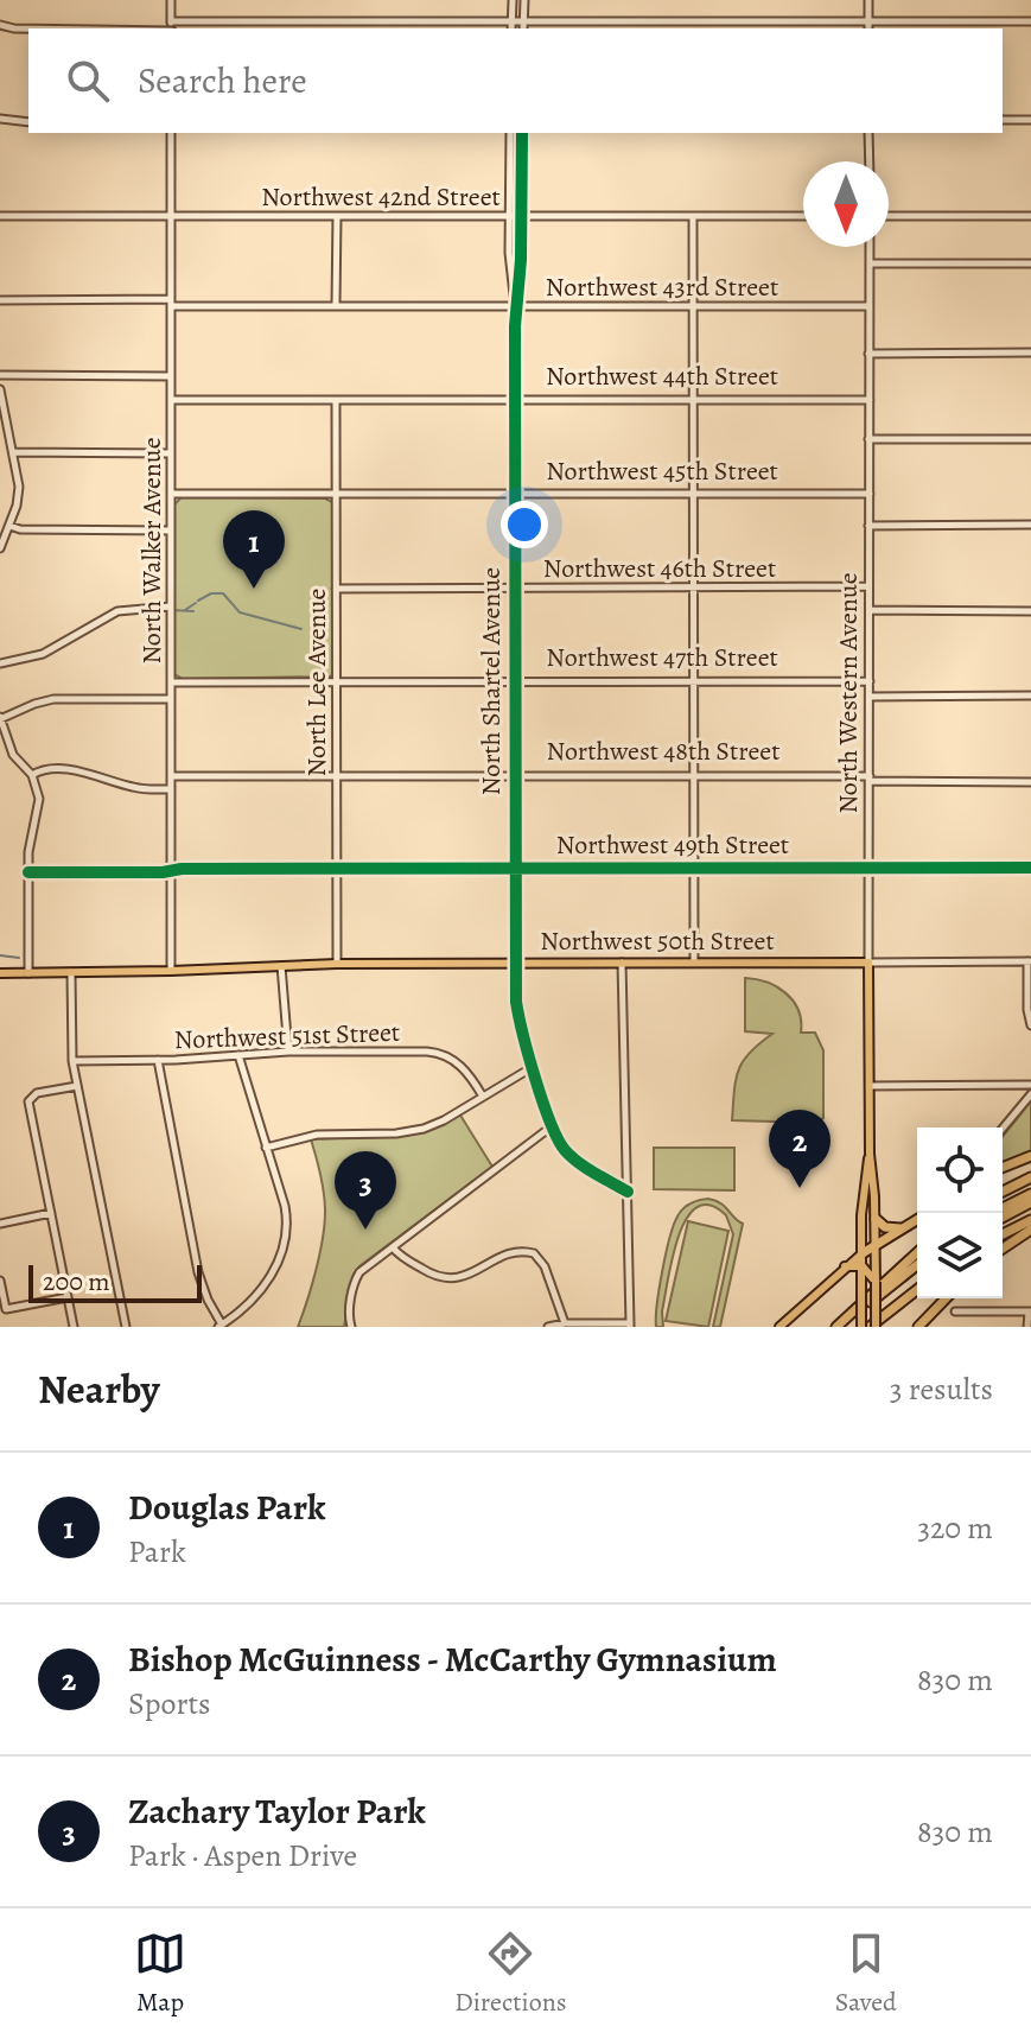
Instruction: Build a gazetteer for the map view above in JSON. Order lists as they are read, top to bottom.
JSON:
{
  "streets": {
    "main road": ["North Western Avenue", "Northwest 50th Street"],
    "street": [
      "Northwest 42nd Street",
      "Northwest 43rd Street",
      "Northwest 44th Street",
      "Northwest 45th Street",
      "North Walker Avenue",
      "Northwest 46th Street",
      "Northwest 47th Street",
      "North Shartel Avenue",
      "North Lee Avenue",
      "Northwest 48th Street",
      "Northwest 49th Street",
      "Northwest 51st Street"
    ]
  },
  "crossings": [
    ["Northwest 42nd Street", "North Walker Avenue"],
    ["Northwest 42nd Street", "North Shartel Avenue"],
    ["Northwest 43rd Street", "North Walker Avenue"],
    ["Northwest 43rd Street", "North Shartel Avenue"],
    ["Northwest 43rd Street", "North Western Avenue"],
    ["Northwest 44th Street", "North Walker Avenue"],
    ["Northwest 44th Street", "North Shartel Avenue"],
    ["Northwest 44th Street", "North Lee Avenue"],
    ["Northwest 44th Street", "North Western Avenue"],
    ["Northwest 45th Street", "North Walker Avenue"],
    ["Northwest 45th Street", "North Shartel Avenue"],
    ["Northwest 45th Street", "North Lee Avenue"],
    ["Northwest 45th Street", "North Western Avenue"],
    ["North Walker Avenue", "Northwest 47th Street"],
    ["North Walker Avenue", "Northwest 48th Street"],
    ["North Walker Avenue", "Northwest 49th Street"],
    ["North Walker Avenue", "Northwest 50th Street"],
    ["Northwest 46th Street", "North Shartel Avenue"],
    ["Northwest 46th Street", "North Lee Avenue"],
    ["Northwest 46th Street", "North Western Avenue"],
    ["Northwest 47th Street", "North Shartel Avenue"],
    ["Northwest 47th Street", "North Lee Avenue"],
    ["Northwest 47th Street", "North Western Avenue"],
    ["North Shartel Avenue", "Northwest 48th Street"],
    ["North Shartel Avenue", "Northwest 49th Street"],
    ["North Shartel Avenue", "Northwest 50th Street"],
    ["North Lee Avenue", "Northwest 48th Street"],
    ["North Lee Avenue", "Northwest 49th Street"],
    ["North Lee Avenue", "Northwest 50th Street"],
    ["North Western Avenue", "Northwest 48th Street"],
    ["North Western Avenue", "Northwest 49th Street"],
    ["North Western Avenue", "Northwest 50th Street"]
  ],
  "scale_bar": "200 m",
  "north": "bottom",
  "page": {
    "search": "Search here",
    "pins": ["1", "2", "3"],
    "scale": "200 m",
    "heading": ["Nearby", "3 results"],
    "list": [
      {
        "mark": "1",
        "name": "Douglas Park",
        "note": "Park",
        "value": "320 m"
      },
      {
        "mark": "2",
        "name": "Bishop McGuinness - McCarthy Gymnasium",
        "note": "Sports",
        "value": "830 m"
      },
      {
        "mark": "3",
        "name": "Zachary Taylor Park",
        "note": "Park · Aspen Drive",
        "value": "830 m"
      }
    ],
    "nav": ["Map", "Directions", "Saved"]
  }
}
